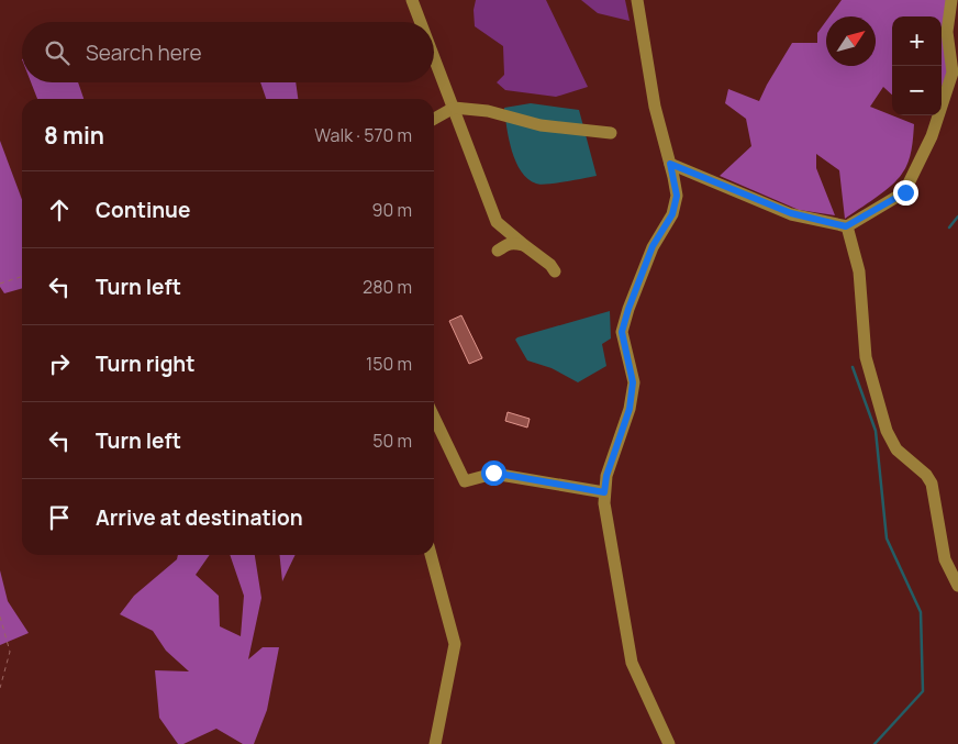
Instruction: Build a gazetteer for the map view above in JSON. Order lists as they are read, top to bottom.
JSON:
{
  "north": "top right",
  "page": {
    "map_buttons": ["+", "−"],
    "search": "Search here",
    "heading": ["8 min", "Walk · 570 m"],
    "list": [
      ["Continue", "90 m"],
      ["Turn left", "280 m"],
      ["Turn right", "150 m"],
      ["Turn left", "50 m"],
      "Arrive at destination"
    ]
  }
}
